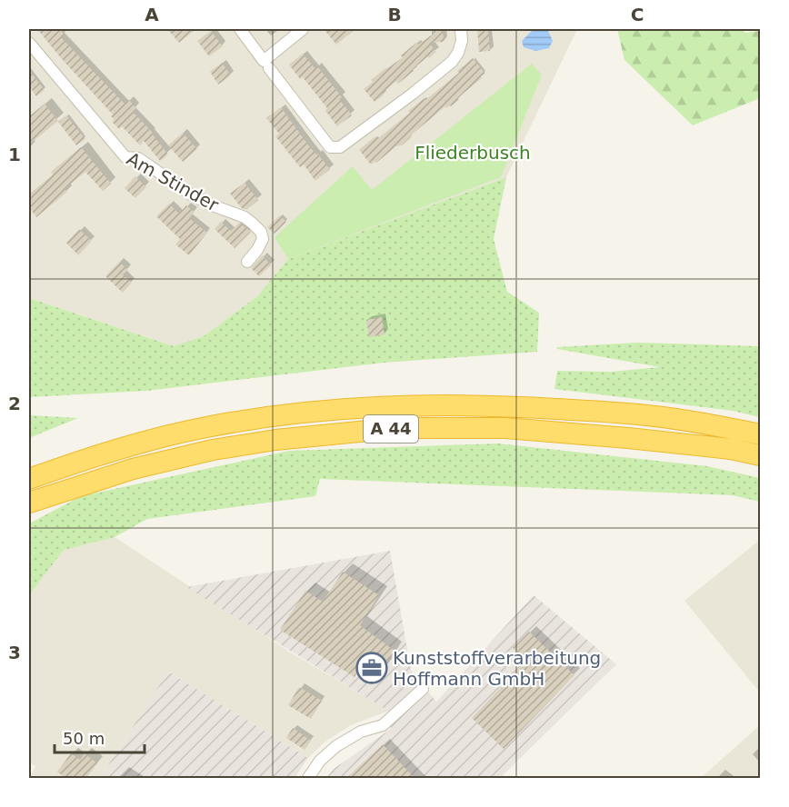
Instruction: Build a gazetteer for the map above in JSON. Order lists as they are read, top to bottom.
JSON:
{
  "streets": {
    "highway": ["A 44"],
    "street": ["Am Stinder"]
  },
  "parks": ["Fliederbusch"],
  "places": {
    "office": ["Kunststoffverarbeitung Hoffmann GmbH"]
  },
  "scale_bar": "50 m",
  "grid": {
    "columns": ["A", "B", "C"],
    "rows": ["1", "2", "3"]
  }
}
